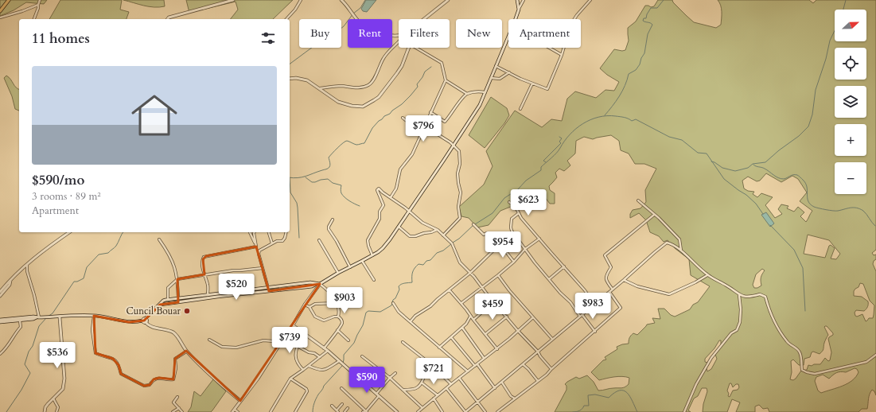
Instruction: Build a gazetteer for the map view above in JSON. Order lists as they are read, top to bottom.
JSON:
{
  "places": ["Cuncil Bouar"],
  "north": "right",
  "page": {
    "map_buttons": ["+", "−"],
    "chip": [
      "Buy",
      "Rent",
      "Filters",
      "New",
      "Apartment"
    ],
    "heading": "11 homes",
    "list": [
      {
        "name": "$590/mo",
        "note": "3 rooms · 89 m² · Apartment"
      }
    ],
    "price": [
      "$796",
      "$623",
      "$954",
      "$520",
      "$903",
      "$983",
      "$459",
      "$739",
      "$536",
      "$721",
      "$590"
    ]
  }
}
